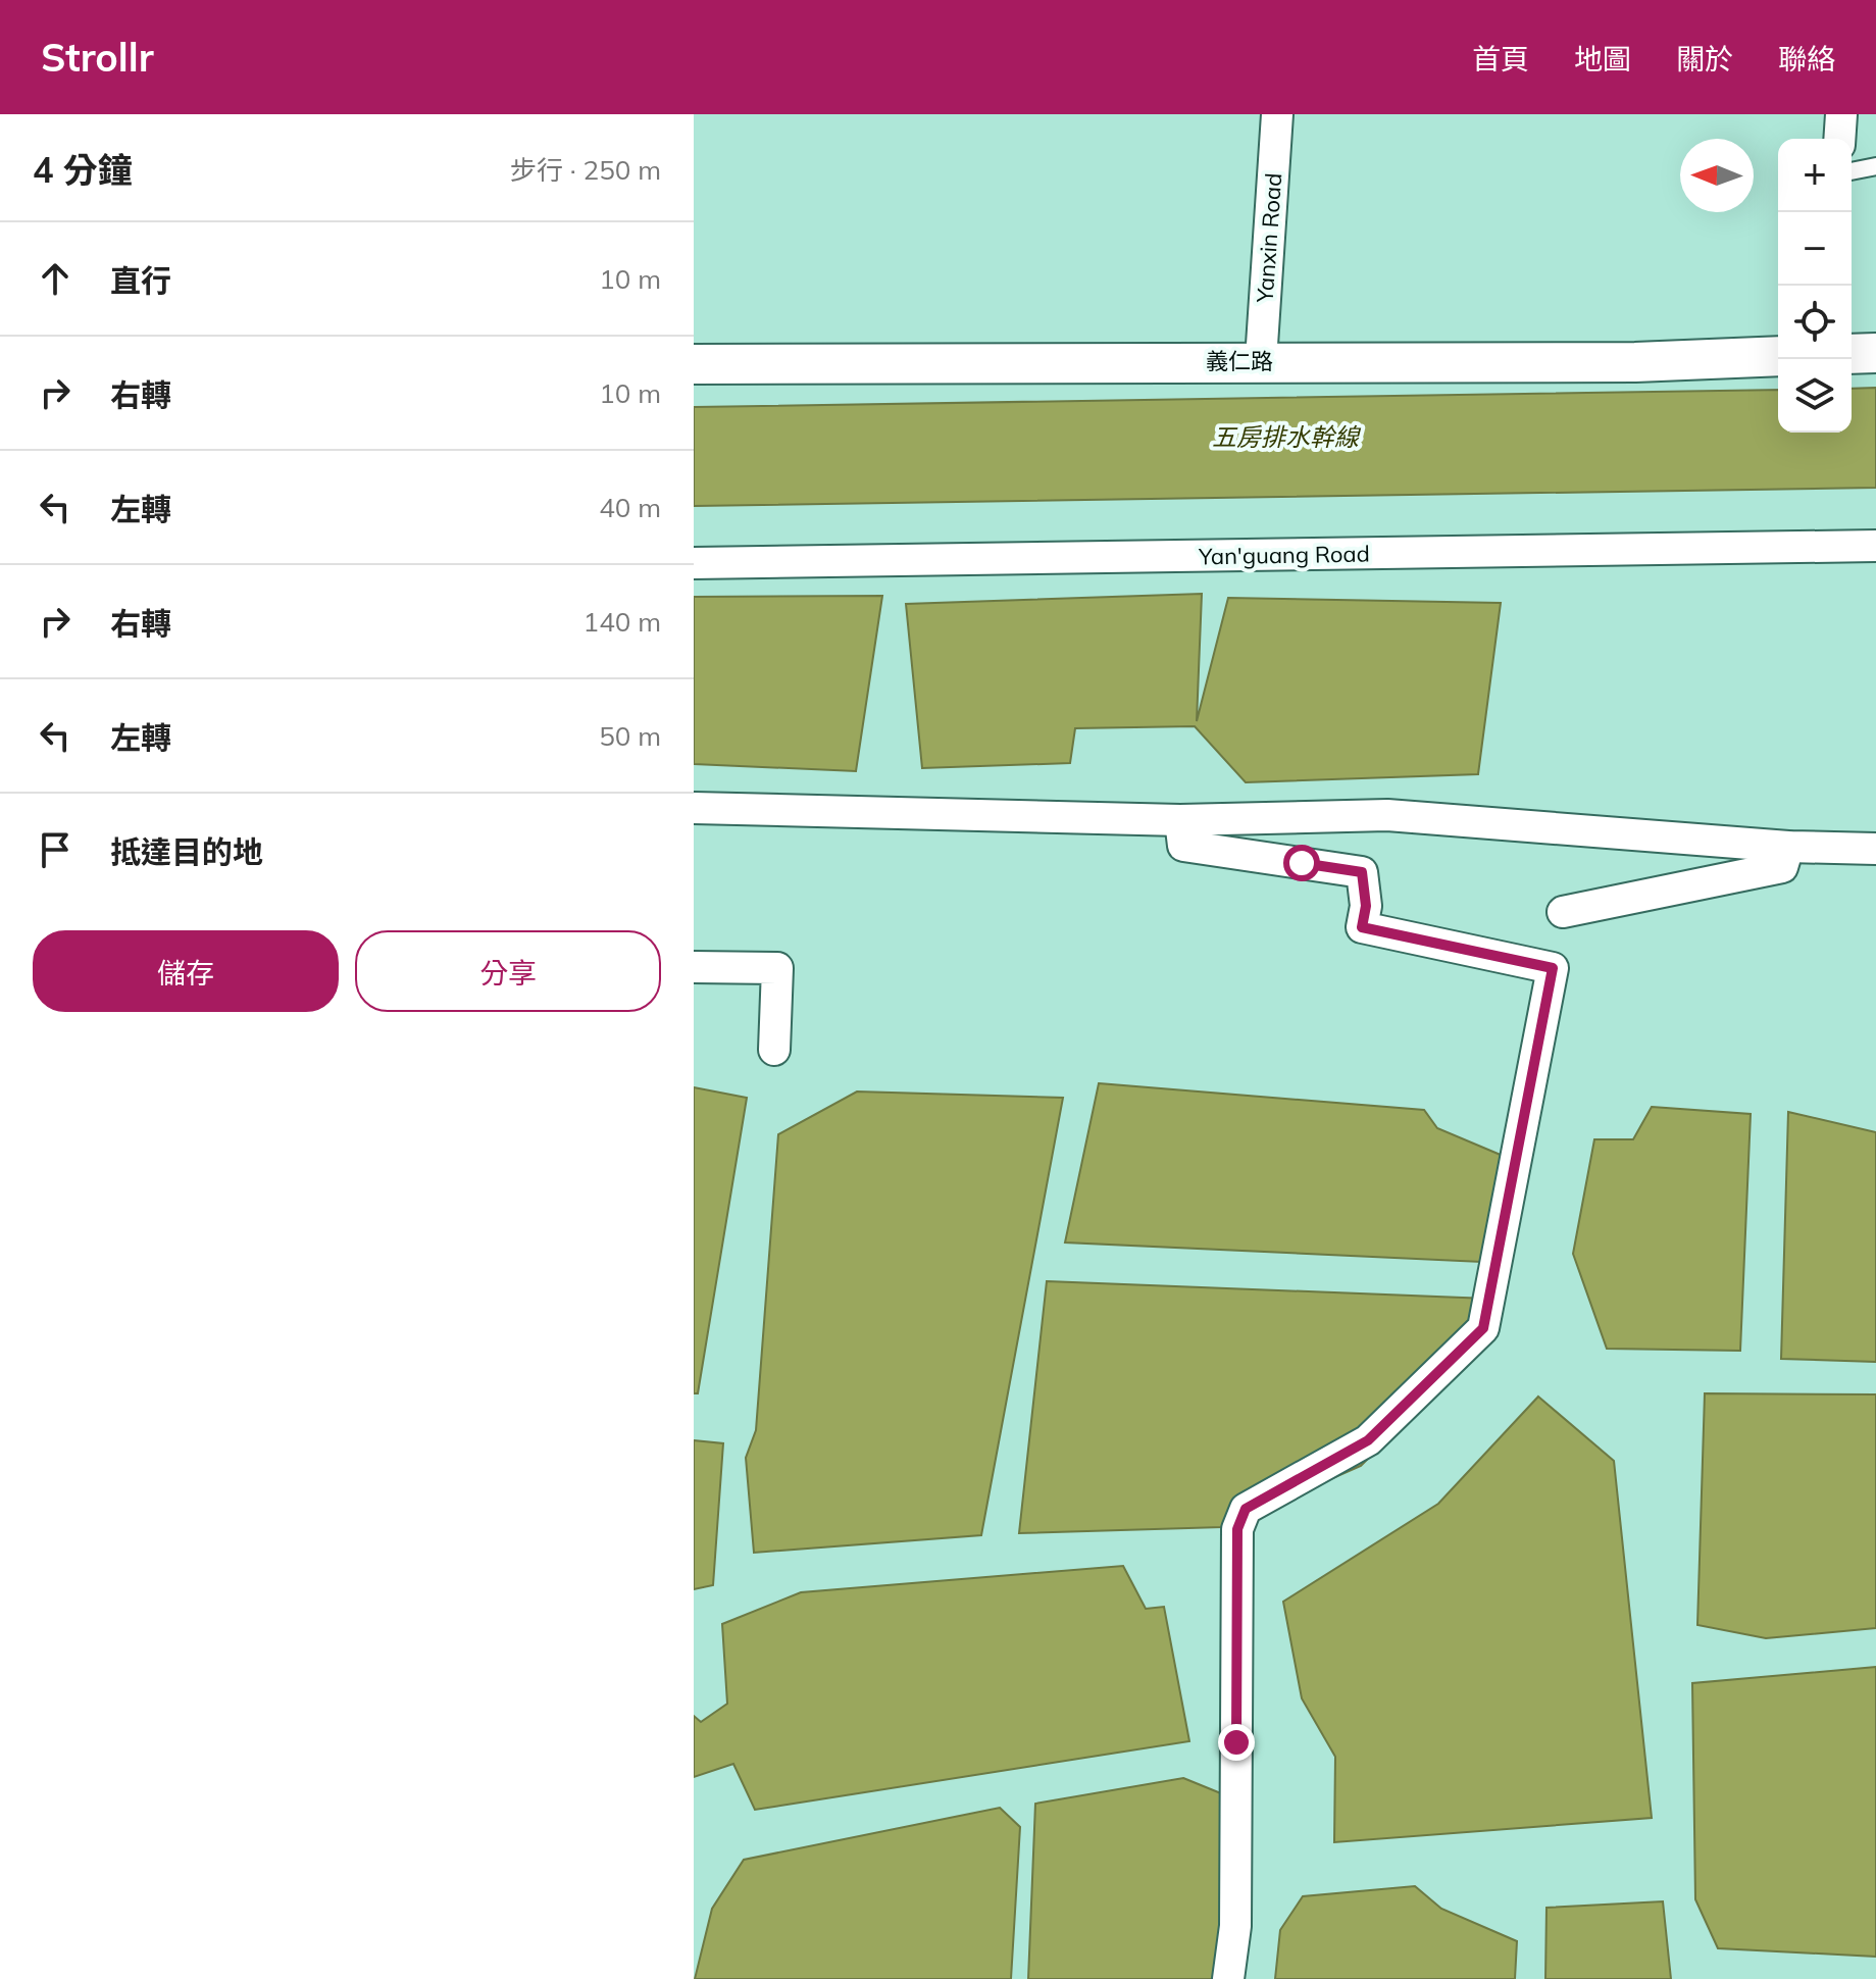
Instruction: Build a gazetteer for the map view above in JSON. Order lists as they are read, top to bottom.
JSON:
{
  "streets": {
    "street": ["Yanxin Road", "義仁路", "Yan'guang Road"]
  },
  "crossings": [
    ["Yanxin Road", "義仁路"]
  ],
  "water": ["五房排水幹線"],
  "north": "left",
  "page": {
    "header": "Strollr",
    "nav": [
      "首頁",
      "地圖",
      "關於",
      "聯絡"
    ],
    "heading": ["4 分鐘", "步行 · 250 m"],
    "map_buttons": ["+", "−"],
    "list": [
      ["直行", "10 m"],
      ["右轉", "10 m"],
      ["左轉", "40 m"],
      ["右轉", "140 m"],
      ["左轉", "50 m"],
      "抵達目的地"
    ],
    "buttons": ["儲存", "分享"]
  }
}
